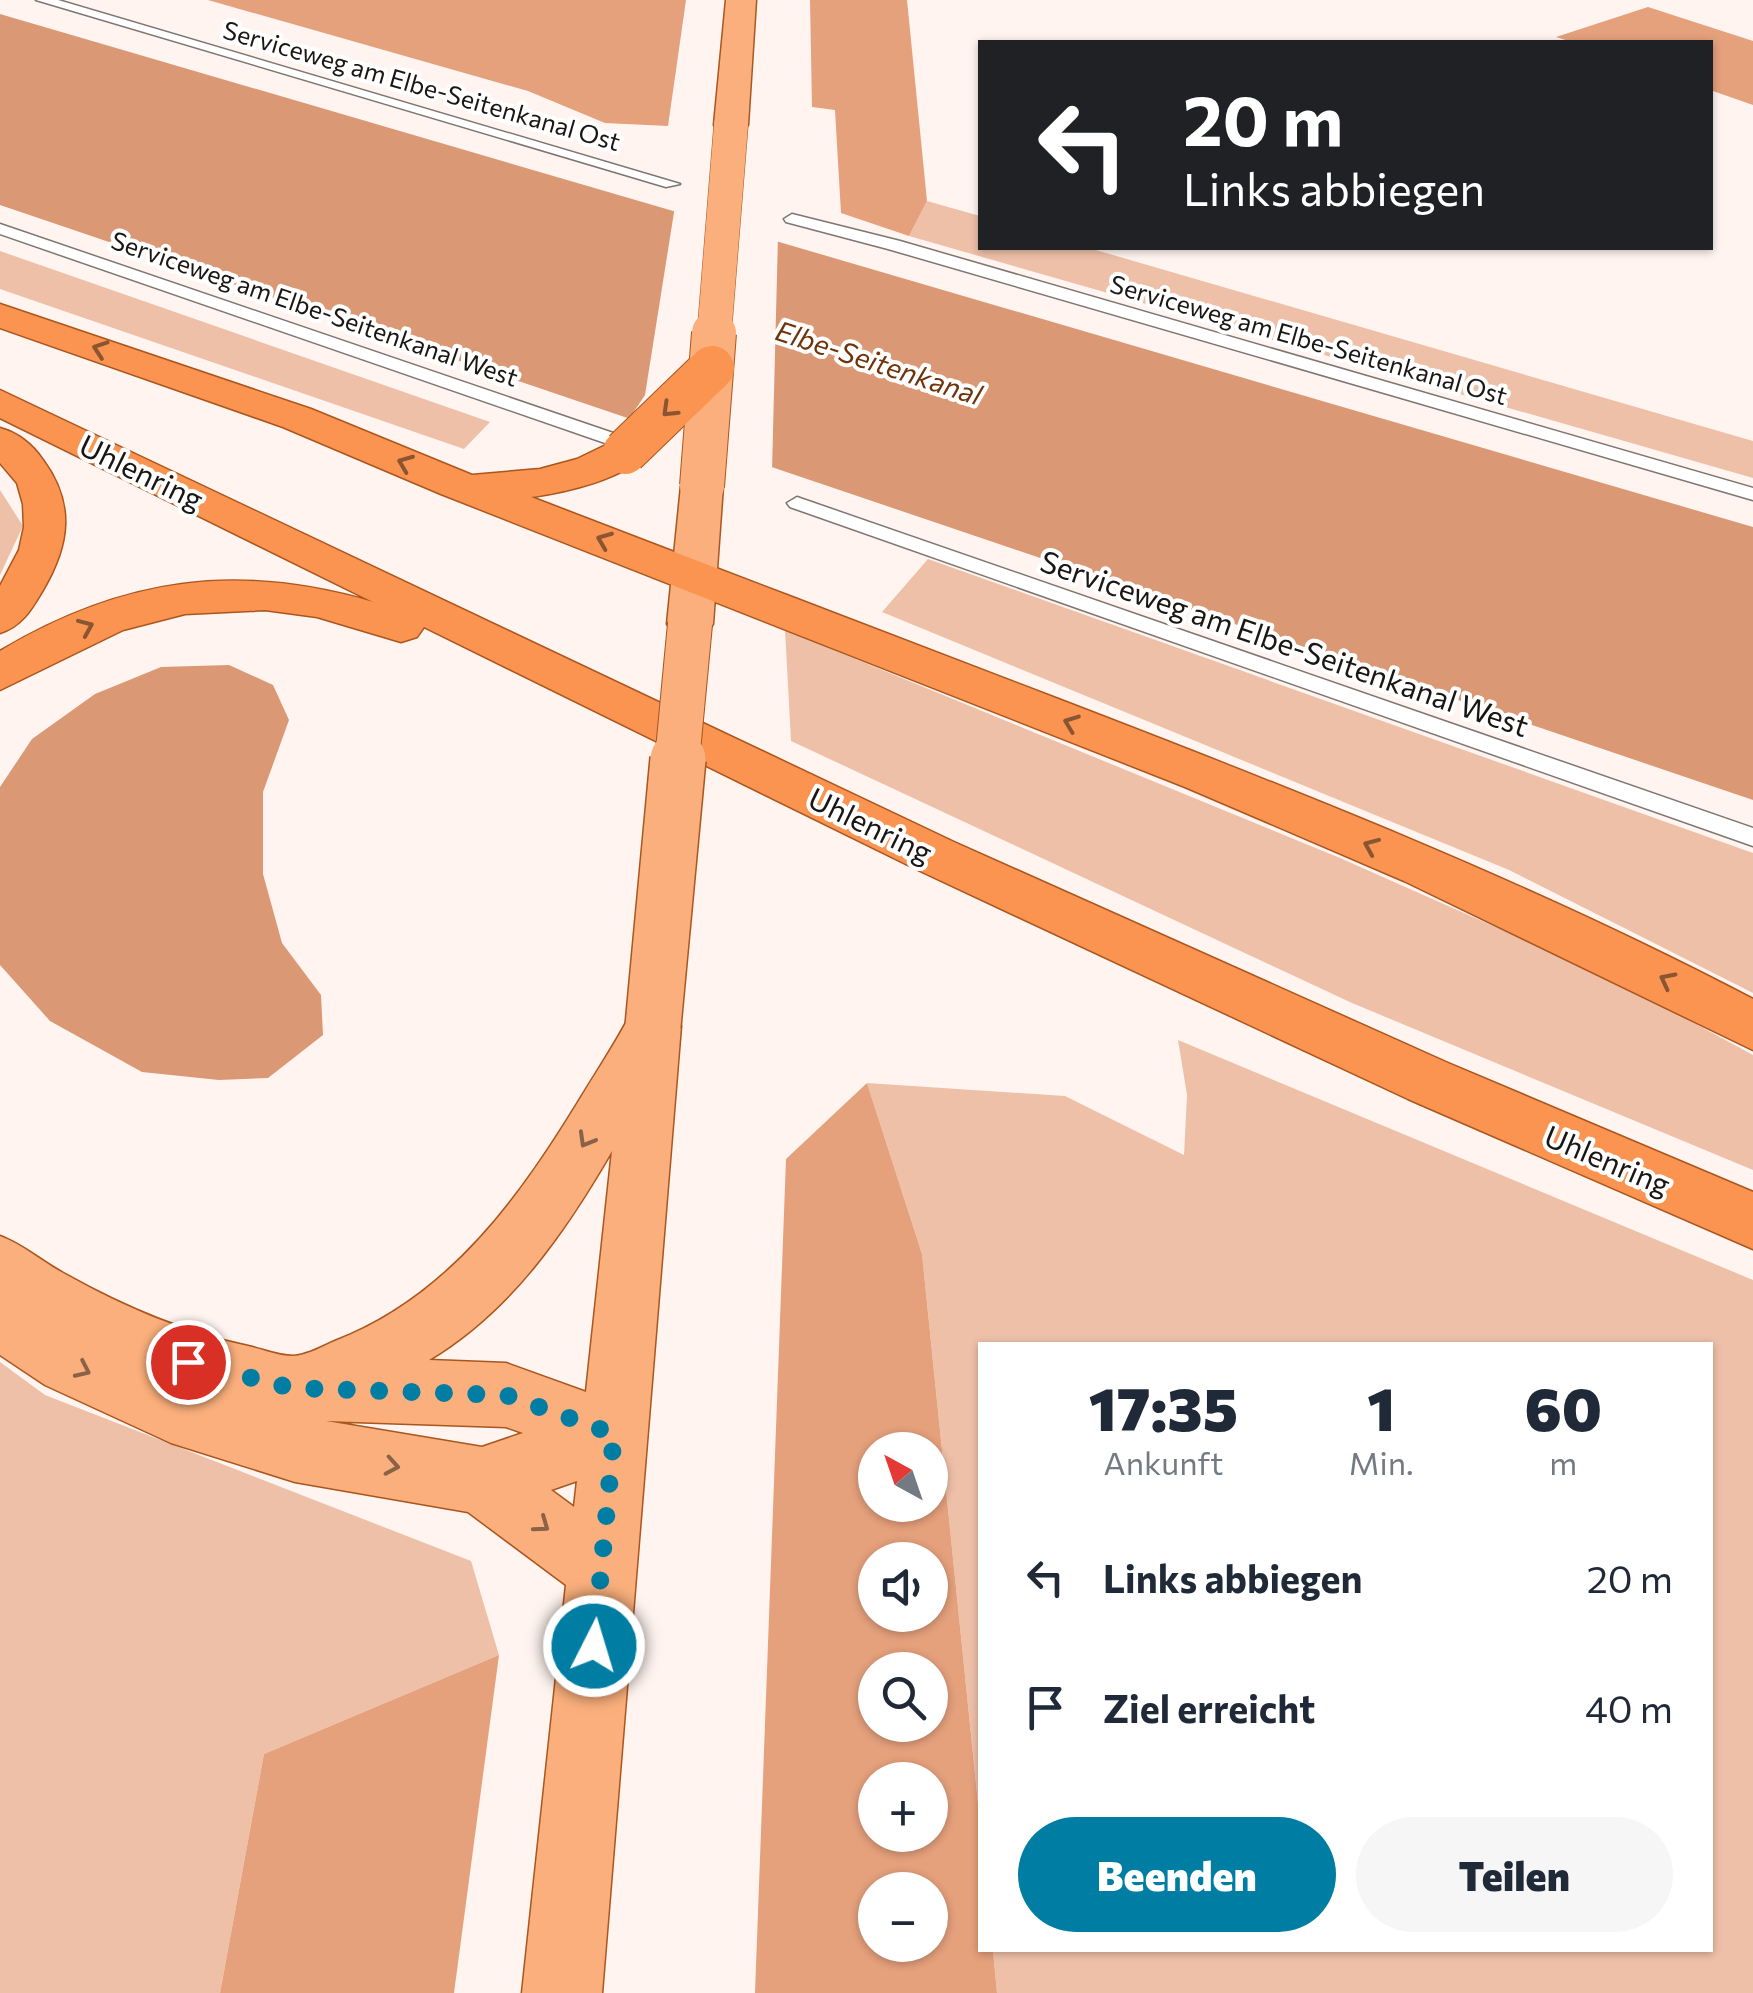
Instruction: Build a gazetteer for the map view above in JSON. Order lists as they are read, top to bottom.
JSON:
{
  "streets": {
    "highway": ["Uhlenring"],
    "lane": ["Serviceweg am Elbe-Seitenkanal Ost", "Serviceweg am Elbe-Seitenkanal West"]
  },
  "water": ["Elbe-Seitenkanal"],
  "north": "top left",
  "page": {
    "turn": ["20 m", "Links abbiegen"],
    "eta": [
      "17:35",
      "Ankunft",
      "1",
      "Min.",
      "60",
      "m"
    ],
    "map_buttons": ["+", "−"],
    "list": [
      {
        "name": "Links abbiegen",
        "value": "20 m"
      },
      {
        "name": "Ziel erreicht",
        "value": "40 m"
      }
    ],
    "buttons": ["Beenden", "Teilen"]
  }
}
